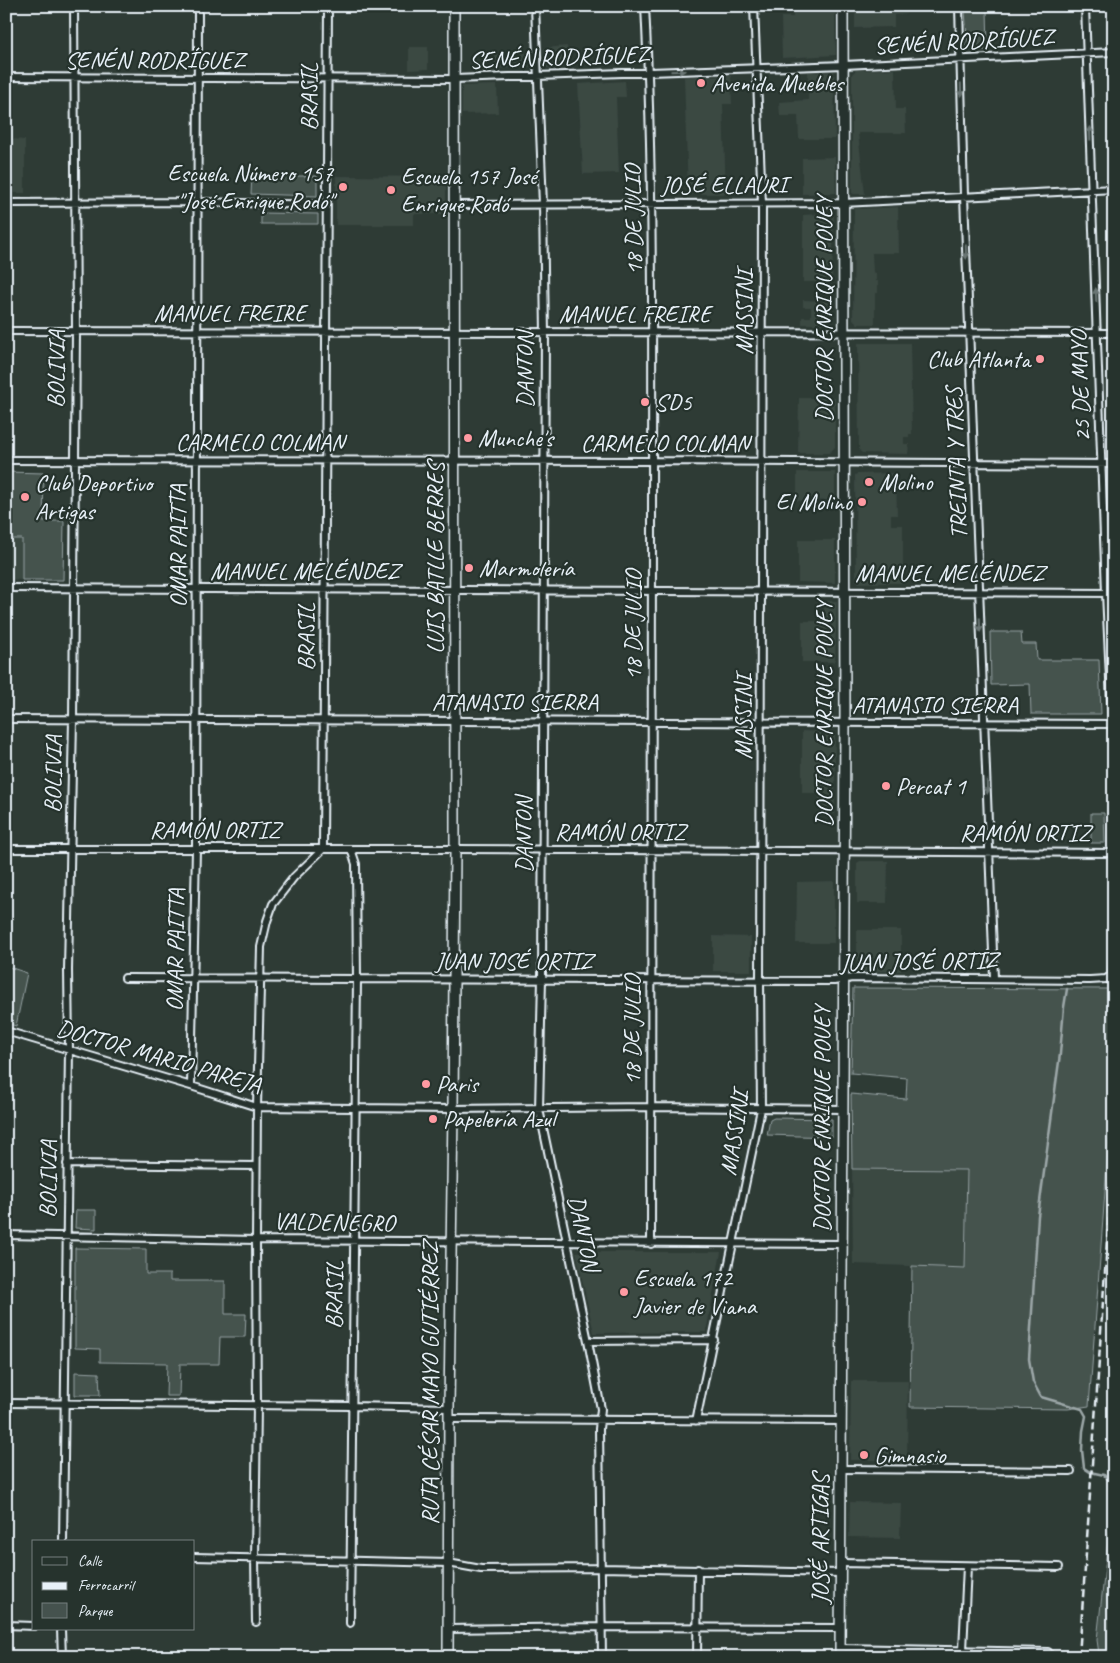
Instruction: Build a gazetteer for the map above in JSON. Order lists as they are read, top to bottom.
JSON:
{
  "streets": {
    "street": [
      "SENÉN RODRÍGUEZ",
      "BRASIL",
      "JOSÉ ELLAURI",
      "18 DE JULIO",
      "DOCTOR ENRIQUE POUEY",
      "MASSINI",
      "MANUEL FREIRE",
      "BOLIVIA",
      "DANTON",
      "25 DE MAYO",
      "CARMELO COLMAN",
      "TREINTA Y TRES",
      "OMAR PAITTA",
      "LUIS BATLLE BERRES",
      "MANUEL MELÉNDEZ",
      "ATANASIO SIERRA",
      "RAMÓN ORTIZ",
      "JUAN JOSÉ ORTIZ",
      "DOCTOR MARIO PAREJA",
      "VALDENEGRO",
      "RUTA CÉSAR MAYO GUTIÉRREZ",
      "JOSÉ ARTIGAS"
    ]
  },
  "crossings": [
    ["SENÉN RODRÍGUEZ", "BRASIL"],
    ["SENÉN RODRÍGUEZ", "18 DE JULIO"],
    ["SENÉN RODRÍGUEZ", "DOCTOR ENRIQUE POUEY"],
    ["SENÉN RODRÍGUEZ", "MASSINI"],
    ["SENÉN RODRÍGUEZ", "BOLIVIA"],
    ["SENÉN RODRÍGUEZ", "DANTON"],
    ["SENÉN RODRÍGUEZ", "25 DE MAYO"],
    ["SENÉN RODRÍGUEZ", "TREINTA Y TRES"],
    ["SENÉN RODRÍGUEZ", "OMAR PAITTA"],
    ["SENÉN RODRÍGUEZ", "LUIS BATLLE BERRES"],
    ["BRASIL", "MANUEL FREIRE"],
    ["BRASIL", "CARMELO COLMAN"],
    ["BRASIL", "MANUEL MELÉNDEZ"],
    ["BRASIL", "ATANASIO SIERRA"],
    ["BRASIL", "RAMÓN ORTIZ"],
    ["BRASIL", "JUAN JOSÉ ORTIZ"],
    ["BRASIL", "DOCTOR MARIO PAREJA"],
    ["BRASIL", "VALDENEGRO"],
    ["JOSÉ ELLAURI", "18 DE JULIO"],
    ["JOSÉ ELLAURI", "DOCTOR ENRIQUE POUEY"],
    ["JOSÉ ELLAURI", "MASSINI"],
    ["JOSÉ ELLAURI", "DANTON"],
    ["JOSÉ ELLAURI", "25 DE MAYO"],
    ["JOSÉ ELLAURI", "TREINTA Y TRES"],
    ["JOSÉ ELLAURI", "LUIS BATLLE BERRES"],
    ["18 DE JULIO", "MANUEL FREIRE"],
    ["18 DE JULIO", "CARMELO COLMAN"],
    ["18 DE JULIO", "MANUEL MELÉNDEZ"],
    ["18 DE JULIO", "ATANASIO SIERRA"],
    ["18 DE JULIO", "RAMÓN ORTIZ"],
    ["18 DE JULIO", "JUAN JOSÉ ORTIZ"],
    ["18 DE JULIO", "DOCTOR MARIO PAREJA"],
    ["18 DE JULIO", "VALDENEGRO"],
    ["DOCTOR ENRIQUE POUEY", "MANUEL FREIRE"],
    ["DOCTOR ENRIQUE POUEY", "CARMELO COLMAN"],
    ["DOCTOR ENRIQUE POUEY", "MANUEL MELÉNDEZ"],
    ["DOCTOR ENRIQUE POUEY", "ATANASIO SIERRA"],
    ["DOCTOR ENRIQUE POUEY", "RAMÓN ORTIZ"],
    ["DOCTOR ENRIQUE POUEY", "JUAN JOSÉ ORTIZ"],
    ["DOCTOR ENRIQUE POUEY", "DOCTOR MARIO PAREJA"],
    ["DOCTOR ENRIQUE POUEY", "VALDENEGRO"],
    ["DOCTOR ENRIQUE POUEY", "JOSÉ ARTIGAS"],
    ["MASSINI", "MANUEL FREIRE"],
    ["MASSINI", "CARMELO COLMAN"],
    ["MASSINI", "MANUEL MELÉNDEZ"],
    ["MASSINI", "ATANASIO SIERRA"],
    ["MASSINI", "RAMÓN ORTIZ"],
    ["MASSINI", "JUAN JOSÉ ORTIZ"],
    ["MASSINI", "DOCTOR MARIO PAREJA"],
    ["MASSINI", "VALDENEGRO"],
    ["MANUEL FREIRE", "BOLIVIA"],
    ["MANUEL FREIRE", "DANTON"],
    ["MANUEL FREIRE", "25 DE MAYO"],
    ["MANUEL FREIRE", "TREINTA Y TRES"],
    ["MANUEL FREIRE", "OMAR PAITTA"],
    ["MANUEL FREIRE", "LUIS BATLLE BERRES"],
    ["BOLIVIA", "CARMELO COLMAN"],
    ["BOLIVIA", "MANUEL MELÉNDEZ"],
    ["BOLIVIA", "ATANASIO SIERRA"],
    ["BOLIVIA", "RAMÓN ORTIZ"],
    ["BOLIVIA", "DOCTOR MARIO PAREJA"],
    ["BOLIVIA", "VALDENEGRO"],
    ["DANTON", "CARMELO COLMAN"],
    ["DANTON", "MANUEL MELÉNDEZ"],
    ["DANTON", "ATANASIO SIERRA"],
    ["DANTON", "RAMÓN ORTIZ"],
    ["DANTON", "JUAN JOSÉ ORTIZ"],
    ["DANTON", "DOCTOR MARIO PAREJA"],
    ["DANTON", "VALDENEGRO"],
    ["25 DE MAYO", "CARMELO COLMAN"],
    ["25 DE MAYO", "MANUEL MELÉNDEZ"],
    ["25 DE MAYO", "ATANASIO SIERRA"],
    ["CARMELO COLMAN", "TREINTA Y TRES"],
    ["CARMELO COLMAN", "OMAR PAITTA"],
    ["CARMELO COLMAN", "LUIS BATLLE BERRES"],
    ["TREINTA Y TRES", "MANUEL MELÉNDEZ"],
    ["TREINTA Y TRES", "ATANASIO SIERRA"],
    ["TREINTA Y TRES", "RAMÓN ORTIZ"],
    ["TREINTA Y TRES", "JUAN JOSÉ ORTIZ"],
    ["OMAR PAITTA", "MANUEL MELÉNDEZ"],
    ["OMAR PAITTA", "ATANASIO SIERRA"],
    ["OMAR PAITTA", "RAMÓN ORTIZ"],
    ["OMAR PAITTA", "JUAN JOSÉ ORTIZ"],
    ["OMAR PAITTA", "DOCTOR MARIO PAREJA"],
    ["LUIS BATLLE BERRES", "MANUEL MELÉNDEZ"],
    ["LUIS BATLLE BERRES", "ATANASIO SIERRA"],
    ["LUIS BATLLE BERRES", "RAMÓN ORTIZ"],
    ["LUIS BATLLE BERRES", "JUAN JOSÉ ORTIZ"],
    ["LUIS BATLLE BERRES", "DOCTOR MARIO PAREJA"],
    ["LUIS BATLLE BERRES", "RUTA CÉSAR MAYO GUTIÉRREZ"],
    ["DOCTOR MARIO PAREJA", "RUTA CÉSAR MAYO GUTIÉRREZ"],
    ["VALDENEGRO", "RUTA CÉSAR MAYO GUTIÉRREZ"]
  ],
  "one_way": ["25 DE MAYO", "TREINTA Y TRES"],
  "places": [
    "Avenida Muebles",
    "Escuela Número 157 \"José Enrique Rodó\"",
    "Escuela 157 José Enrique Rodó",
    "Club Atlanta",
    "SD5",
    "Munche's",
    "Molino",
    "Club Deportivo Artigas",
    "El Molino",
    "Marmolería",
    "Percat 1",
    "Paris",
    "Papelería Azul",
    "Escuela 172 Javier de Viana",
    "Gimnasio"
  ],
  "legend": ["Calle", "Ferrocarril", "Parque"]
}
